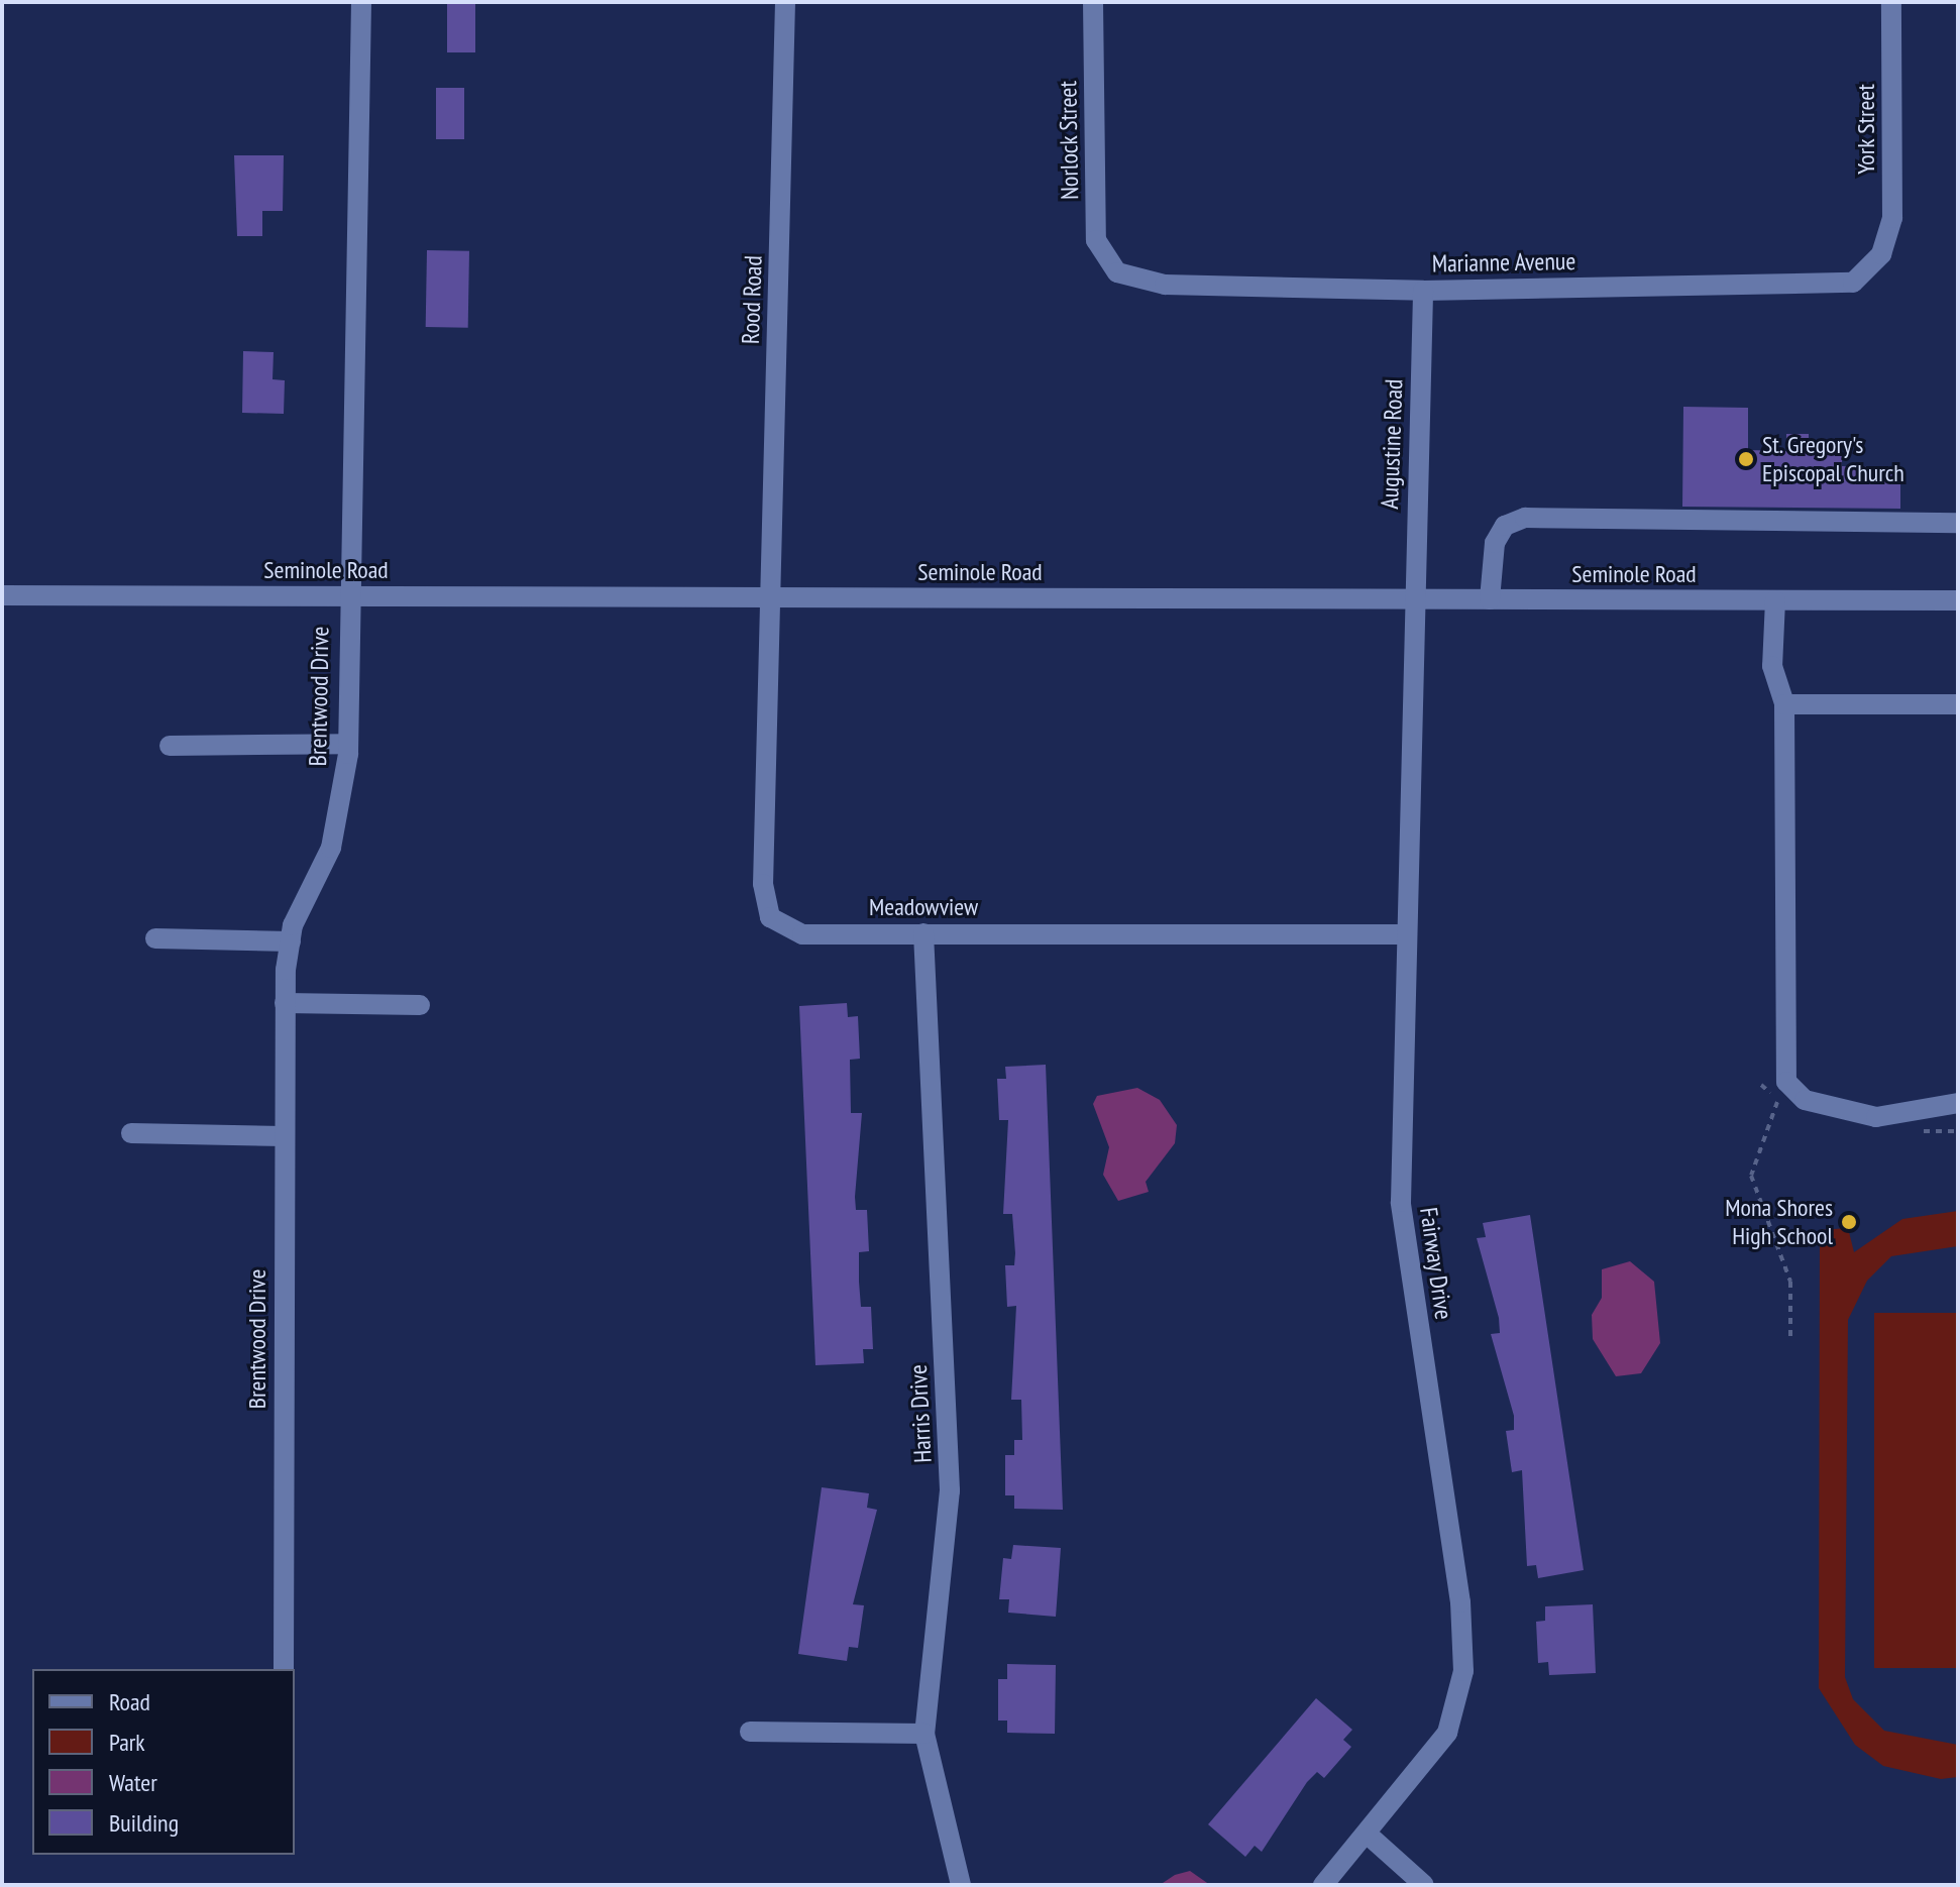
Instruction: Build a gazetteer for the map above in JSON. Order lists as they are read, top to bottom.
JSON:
{
  "streets": {
    "street": [
      "York Street",
      "Norlock Street",
      "Marianne Avenue",
      "Rood Road",
      "Augustine Road",
      "Seminole Road",
      "Brentwood Drive",
      "Meadowview",
      "Fairway Drive",
      "Harris Drive"
    ]
  },
  "crossings": [
    ["York Street", "Marianne Avenue"],
    ["Norlock Street", "Marianne Avenue"],
    ["Marianne Avenue", "Augustine Road"],
    ["Rood Road", "Seminole Road"],
    ["Rood Road", "Meadowview"],
    ["Augustine Road", "Seminole Road"],
    ["Augustine Road", "Fairway Drive"],
    ["Seminole Road", "Brentwood Drive"],
    ["Seminole Road", "Meadowview"],
    ["Seminole Road", "Fairway Drive"],
    ["Meadowview", "Fairway Drive"],
    ["Meadowview", "Harris Drive"]
  ],
  "places": ["St. Gregory's Episcopal Church", "Mona Shores High School"],
  "legend": [
    "Road",
    "Park",
    "Water",
    "Building"
  ]
}
